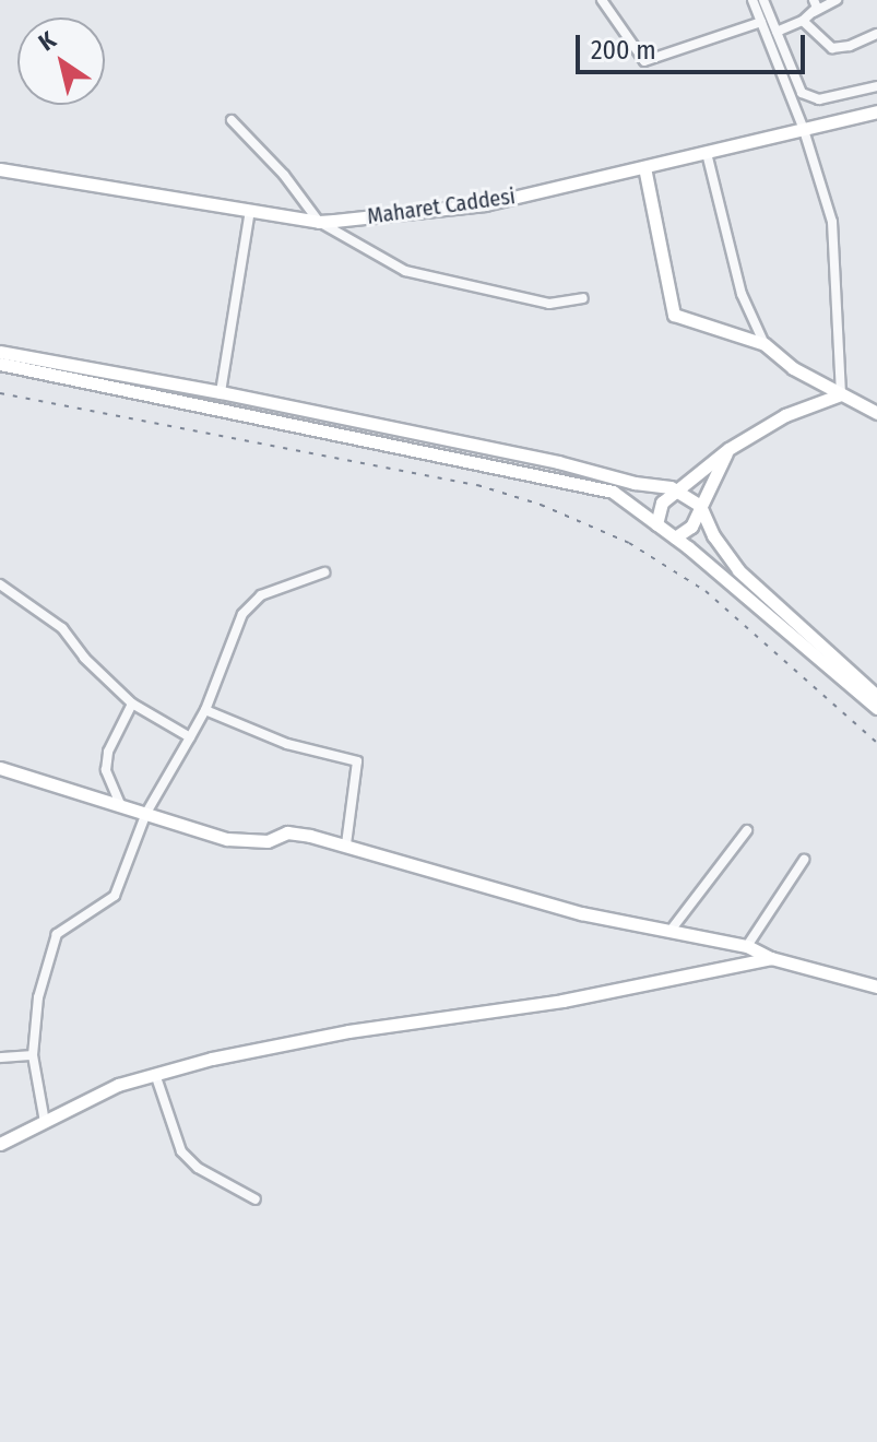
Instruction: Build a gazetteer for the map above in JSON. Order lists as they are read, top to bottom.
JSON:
{
  "streets": {
    "street": ["Maharet Caddesi"]
  },
  "scale_bar": "200 m",
  "north": "top left"
}
